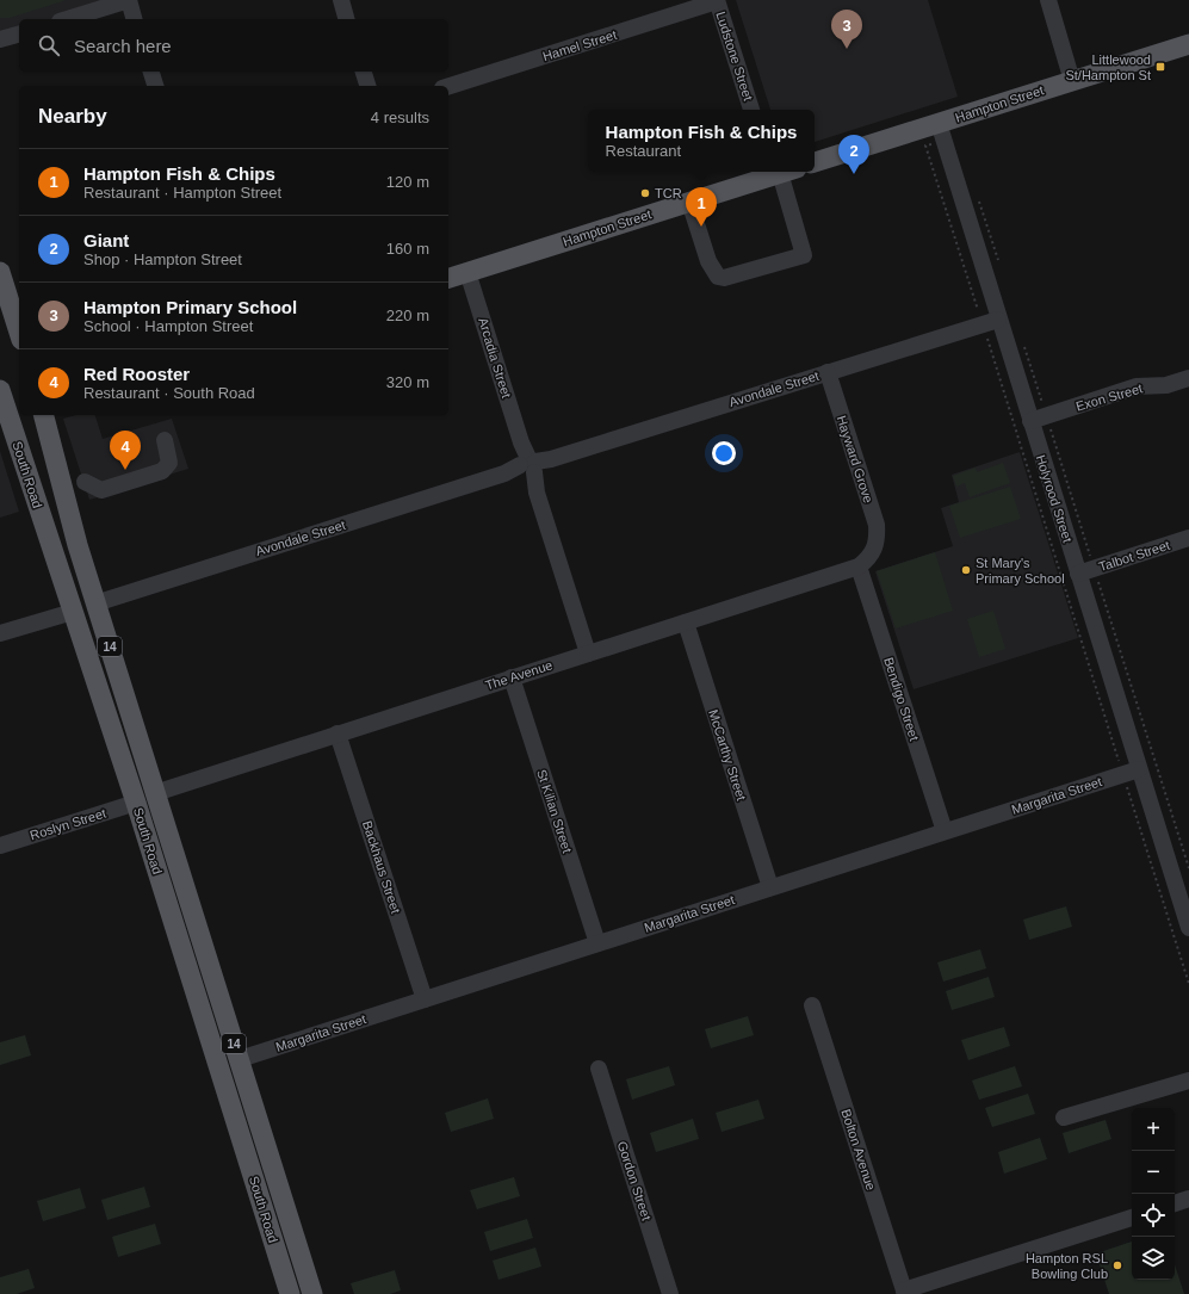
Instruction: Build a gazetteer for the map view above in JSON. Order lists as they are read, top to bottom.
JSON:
{
  "streets": {
    "main road": ["Hampton Street", "South Road", "14"],
    "street": [
      "Hamel Street",
      "Ludstone Street",
      "Arcadia Street",
      "Avondale Street",
      "Exon Street",
      "Hayward Grove",
      "Holyrood Street",
      "Talbot Street",
      "The Avenue",
      "Bendigo Street",
      "McCarthy Street",
      "Margarita Street",
      "St Kilian Street",
      "Roslyn Street",
      "Backhaus Street",
      "Bolton Avenue",
      "Gordon Street"
    ]
  },
  "crossings": [
    ["Hamel Street", "Ludstone Street"],
    ["Hampton Street", "Arcadia Street"],
    ["Hampton Street", "Holyrood Street"],
    ["Arcadia Street", "Avondale Street"],
    ["Arcadia Street", "The Avenue"],
    ["Avondale Street", "Hayward Grove"],
    ["Avondale Street", "South Road"],
    ["Avondale Street", "Holyrood Street"],
    ["Exon Street", "Holyrood Street"],
    ["Hayward Grove", "The Avenue"],
    ["South Road", "The Avenue"],
    ["South Road", "Margarita Street"],
    ["South Road", "Roslyn Street"],
    ["Holyrood Street", "Talbot Street"],
    ["Holyrood Street", "Margarita Street"],
    ["The Avenue", "Bendigo Street"],
    ["The Avenue", "McCarthy Street"],
    ["The Avenue", "St Kilian Street"],
    ["The Avenue", "Backhaus Street"],
    ["Bendigo Street", "Margarita Street"],
    ["McCarthy Street", "Margarita Street"],
    ["Margarita Street", "St Kilian Street"],
    ["Margarita Street", "Backhaus Street"]
  ],
  "places": {
    "transit": ["Littlewood St/Hampton St"],
    "other": ["TCR", "St Mary's Primary School", "Hampton RSL Bowling Club"]
  },
  "page": {
    "pins": [
      "3",
      "2",
      "1",
      "4"
    ],
    "search": "Search here",
    "heading": ["Nearby", "4 results"],
    "popup": ["Hampton Fish & Chips", "Restaurant"],
    "list": [
      {
        "mark": "1",
        "name": "Hampton Fish & Chips",
        "note": "Restaurant · Hampton Street",
        "value": "120 m"
      },
      {
        "mark": "2",
        "name": "Giant",
        "note": "Shop · Hampton Street",
        "value": "160 m"
      },
      {
        "mark": "3",
        "name": "Hampton Primary School",
        "note": "School · Hampton Street",
        "value": "220 m"
      },
      {
        "mark": "4",
        "name": "Red Rooster",
        "note": "Restaurant · South Road",
        "value": "320 m"
      }
    ],
    "map_buttons": ["+", "−"]
  }
}
